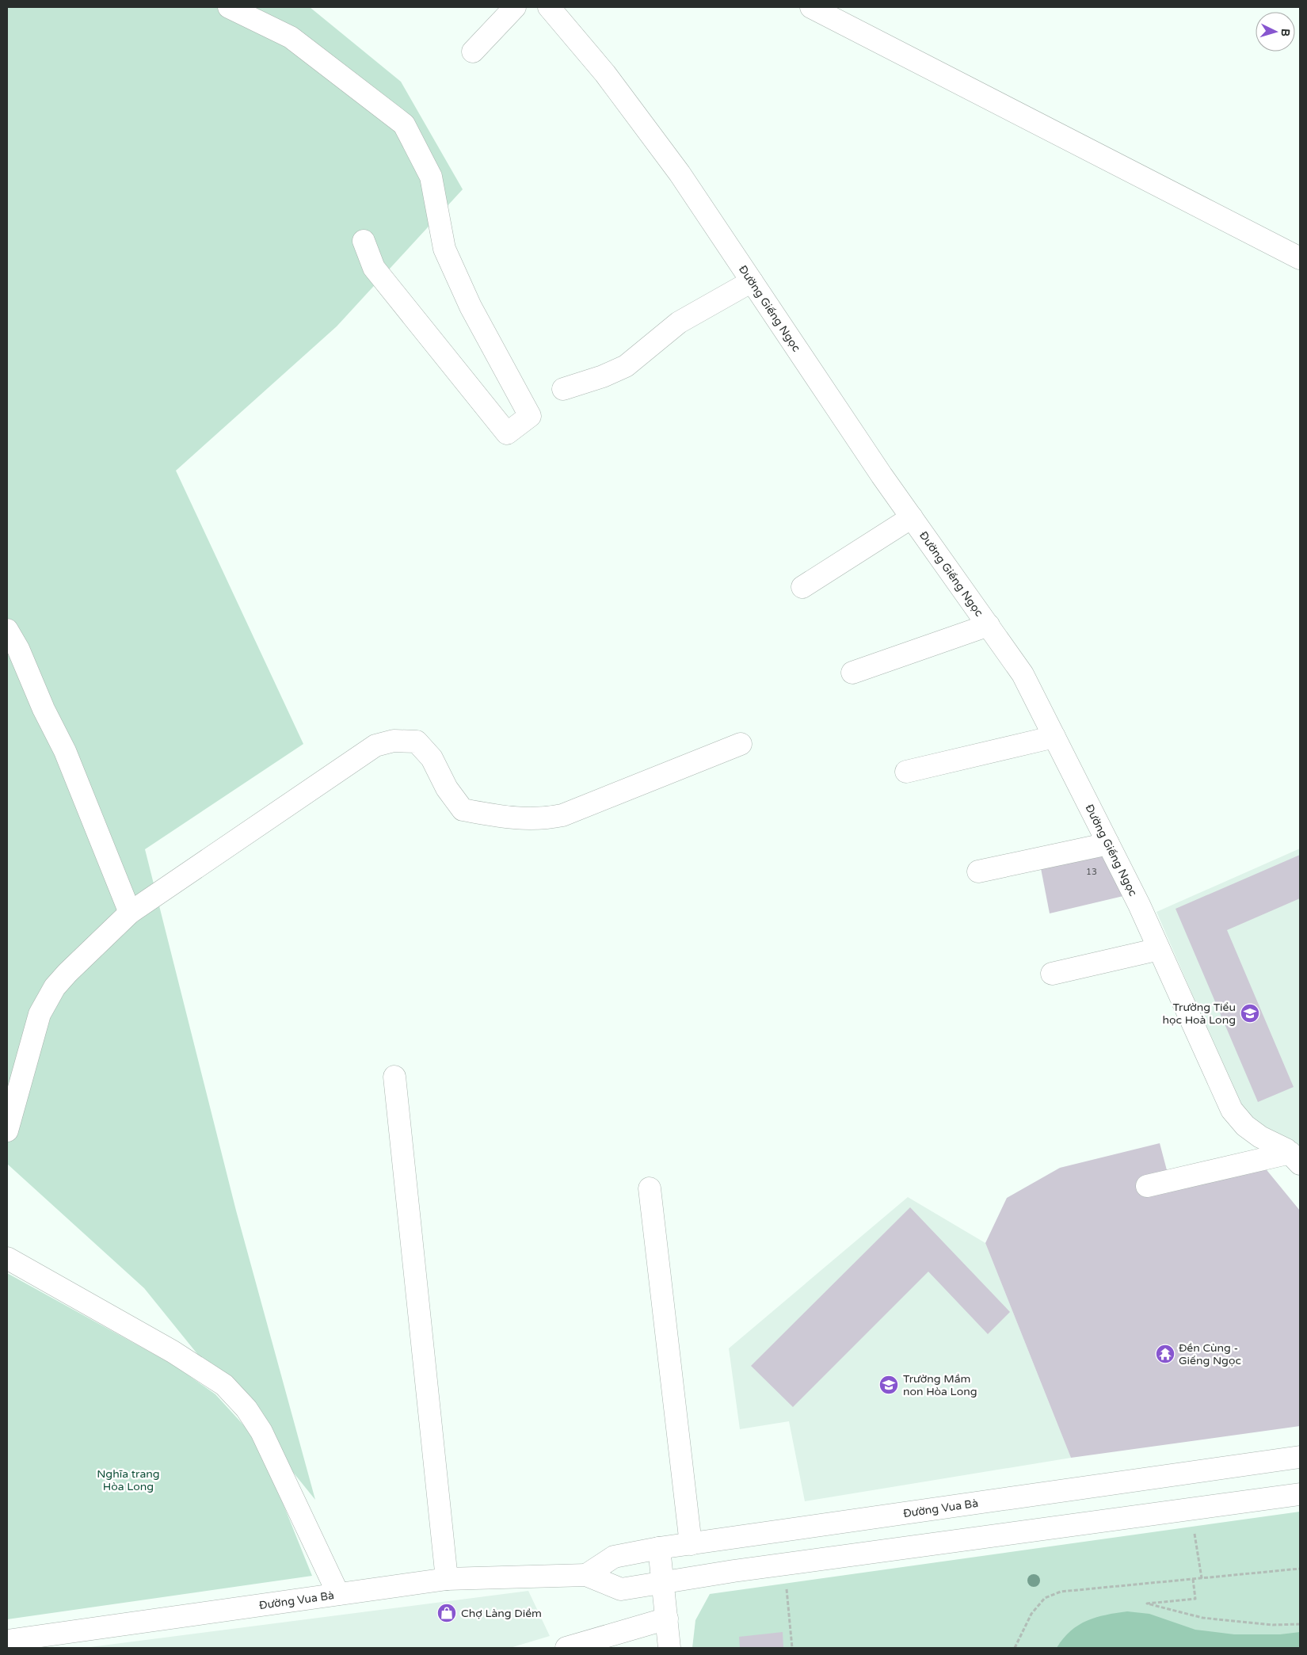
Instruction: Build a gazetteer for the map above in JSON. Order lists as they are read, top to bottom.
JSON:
{
  "streets": {
    "street": ["Đường Giếng Ngọc", "Đường Vua Bà"]
  },
  "parks": ["Nghĩa trang Hòa Long"],
  "places": {
    "school or university": ["Trường Tiểu học Hoà Long", "Trường Mầm non Hòa Long"],
    "temple": ["Đền Cùng - Giếng Ngọc"],
    "shop": ["Chợ Làng Diềm"]
  },
  "house_numbers": ["13"],
  "north": "right"
}
